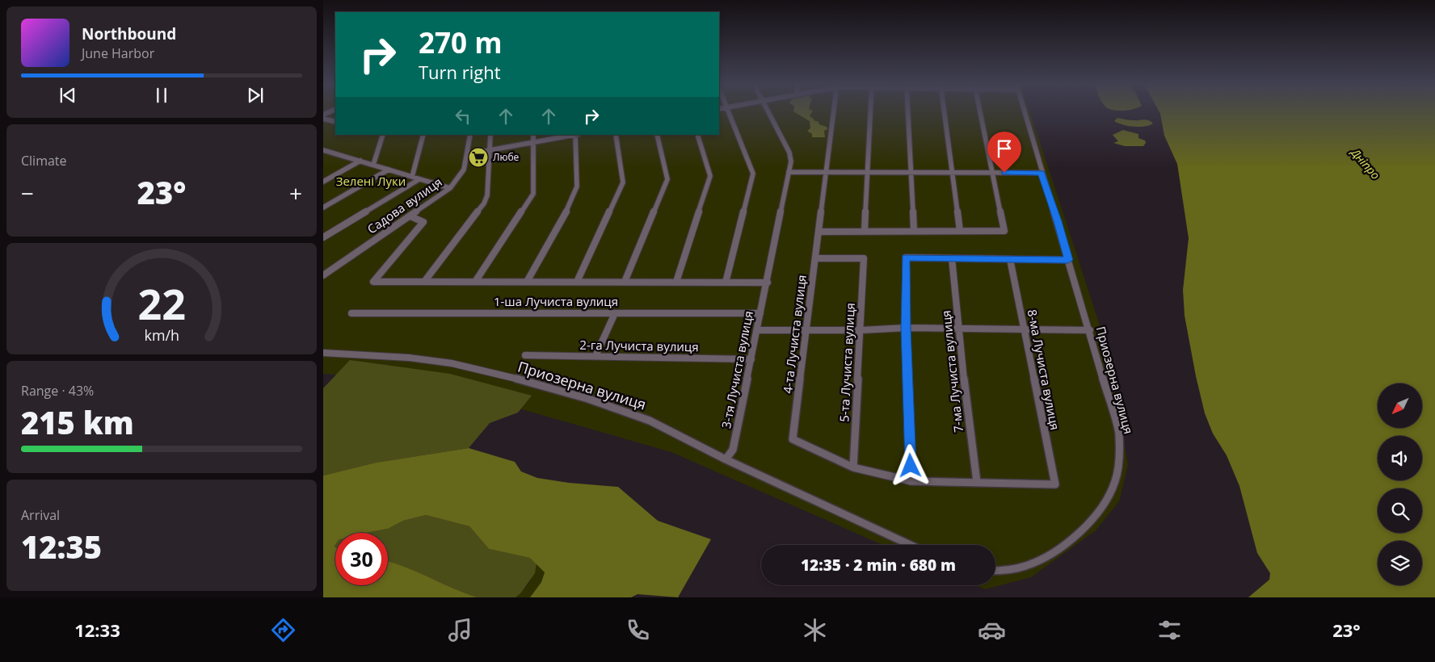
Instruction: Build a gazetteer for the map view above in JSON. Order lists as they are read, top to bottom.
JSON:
{
  "streets": {
    "street": [
      "Садова вулиця",
      "1-ша Лучиста вулиця",
      "4-та Лучиста вулиця",
      "2-га Лучиста вулиця",
      "5-та Лучиста вулиця",
      "3-тя Лучиста вулиця",
      "8-ма Лучиста вулиця",
      "7-ма Лучиста вулиця",
      "Приозерна вулиця"
    ]
  },
  "crossings": [
    ["1-ша Лучиста вулиця", "3-тя Лучиста вулиця"],
    ["4-та Лучиста вулиця", "5-та Лучиста вулиця"],
    ["2-га Лучиста вулиця", "3-тя Лучиста вулиця"],
    ["3-тя Лучиста вулиця", "Приозерна вулиця"],
    ["8-ма Лучиста вулиця", "7-ма Лучиста вулиця"]
  ],
  "water": ["Дніпро"],
  "parks": ["Зелені Луки"],
  "places": {
    "supermarket": ["Любе"]
  },
  "north": "bottom left",
  "page": {
    "turn": ["270 m", "Turn right"],
    "song": ["Northbound", "June Harbor"],
    "tile": [
      "Climate",
      ["Range · 43%", "215 km"],
      ["Arrival", "12:35"]
    ],
    "heat": ["−", "23°", "+"],
    "limit": "30",
    "trip": "12:35 · 2 min · 680 m",
    "tabs": ["12:33", "23°"],
    "gauge": ["22", "km/h"]
  }
}
